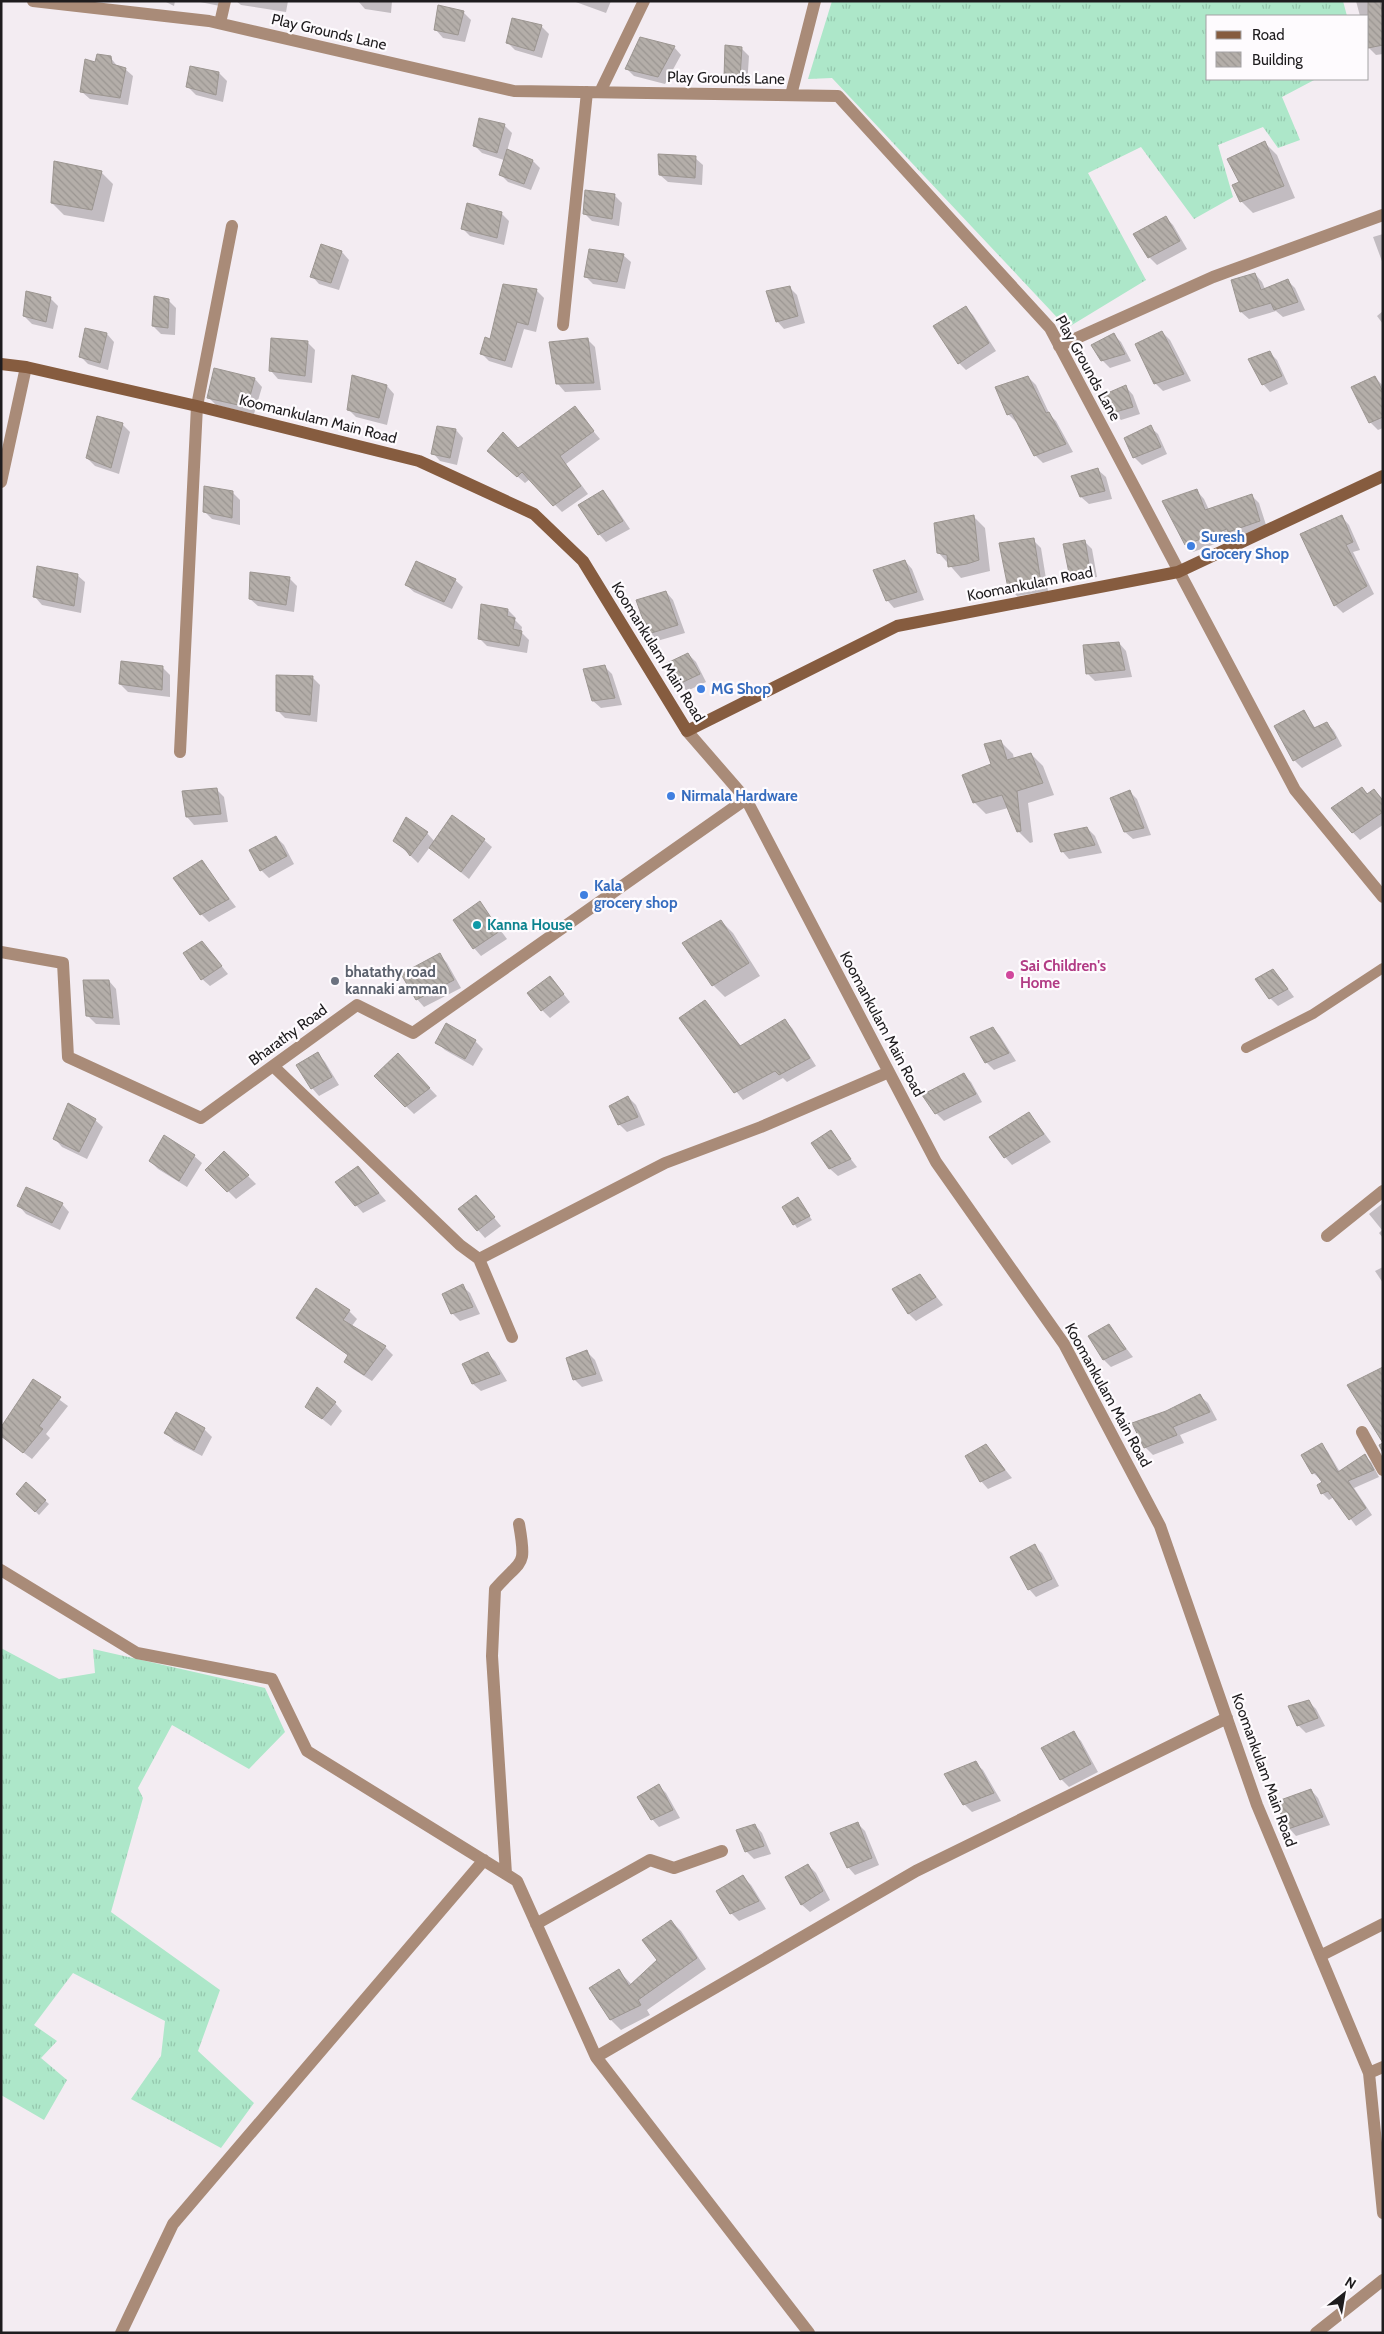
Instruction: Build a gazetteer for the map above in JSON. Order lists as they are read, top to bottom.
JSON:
{
  "streets": {
    "street": [
      "Play Grounds Lane",
      "Koomankulam Main Road",
      "Koomankulam Road",
      "Bharathy Road"
    ]
  },
  "crossings": [
    ["Play Grounds Lane", "Koomankulam Road"],
    ["Koomankulam Main Road", "Koomankulam Road"],
    ["Koomankulam Main Road", "Bharathy Road"]
  ],
  "places": [
    "Suresh Grocery Shop",
    "MG Shop",
    "Nirmala Hardware",
    "Kala grocery shop",
    "Kanna House",
    "Sai Children's Home",
    "bhatathy road kannaki amman"
  ],
  "legend": ["Road", "Building"],
  "north": "top right"
}
